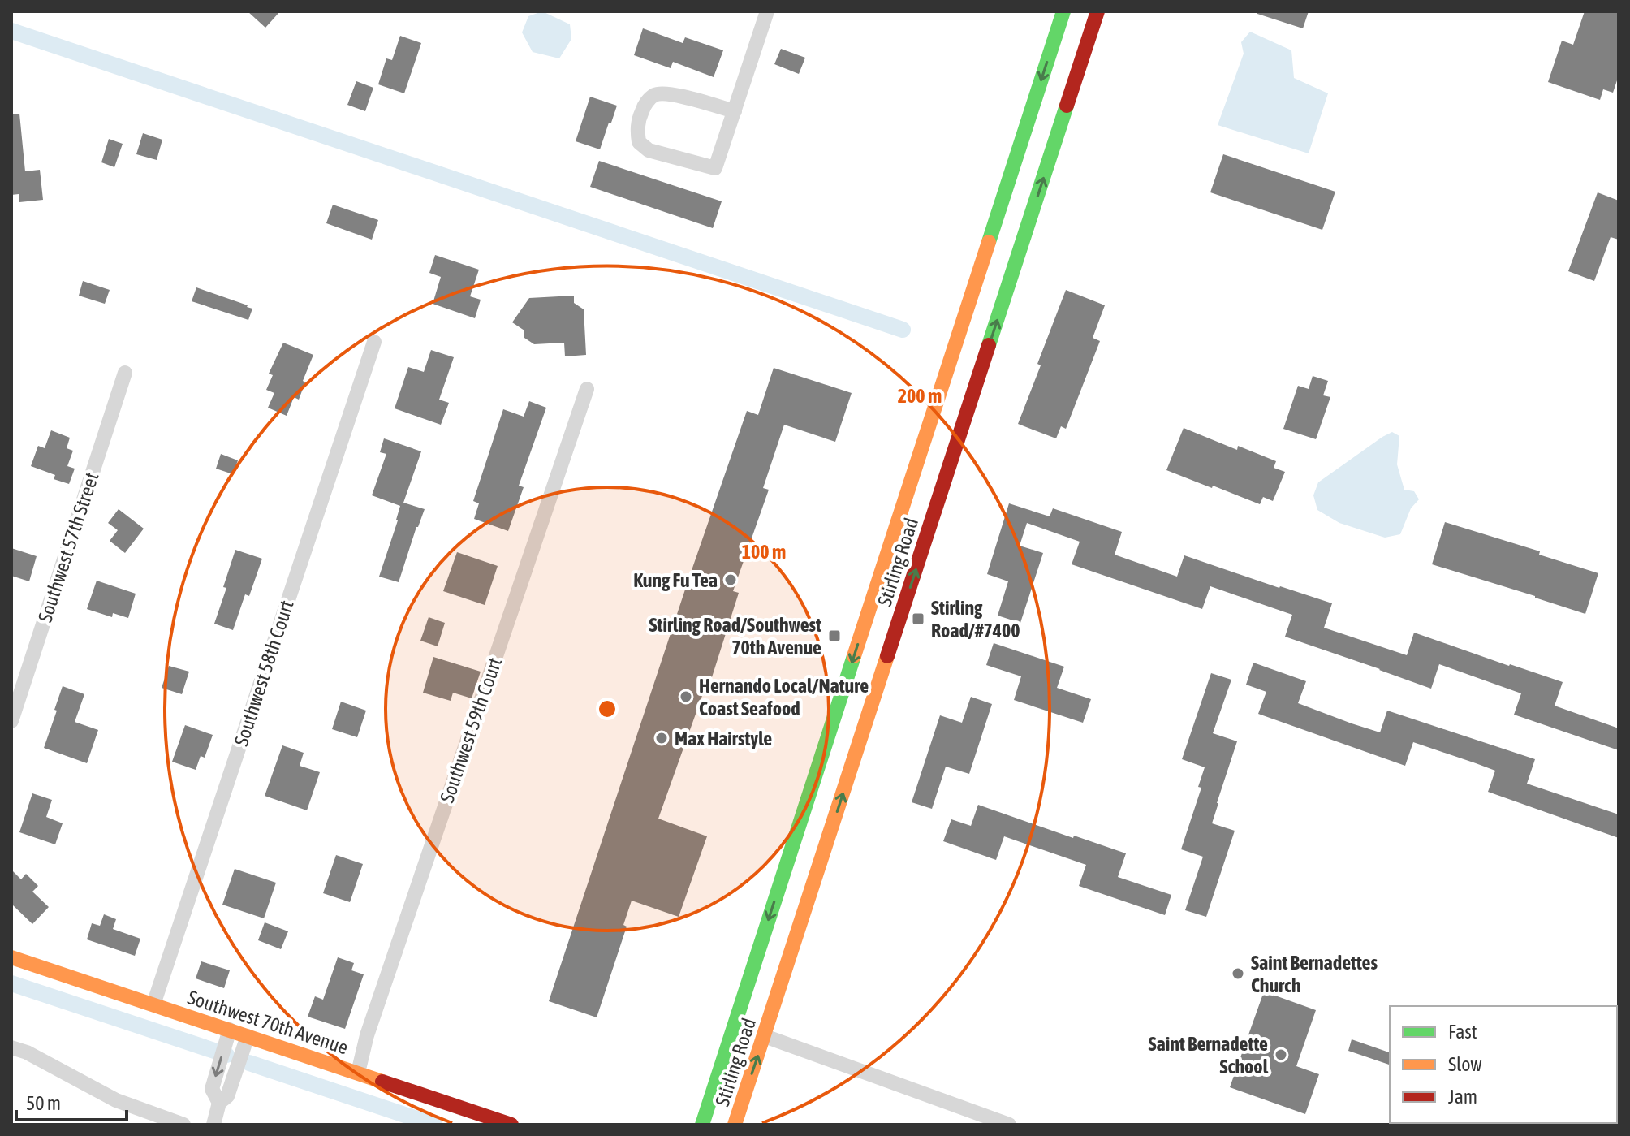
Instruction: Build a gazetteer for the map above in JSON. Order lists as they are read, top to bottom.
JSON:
{
  "streets": {
    "main road": ["Stirling Road", "Southwest 70th Avenue"],
    "street": ["Southwest 57th Street", "Southwest 58th Court", "Southwest 59th Court"]
  },
  "crossings": [
    ["Southwest 58th Court", "Southwest 70th Avenue"],
    ["Southwest 59th Court", "Southwest 70th Avenue"]
  ],
  "places": {
    "other": [
      "Kung Fu Tea",
      "Hernando Local/Nature Coast Seafood",
      "Max Hairstyle",
      "Saint Bernadettes Church",
      "Saint Bernadette School"
    ],
    "transit": ["Stirling Road/#7400", "Stirling Road/Southwest 70th Avenue"]
  },
  "legend": ["Fast", "Slow", "Jam"],
  "scale_bar": "50 m",
  "rings": ["200 m", "100 m"]
}
